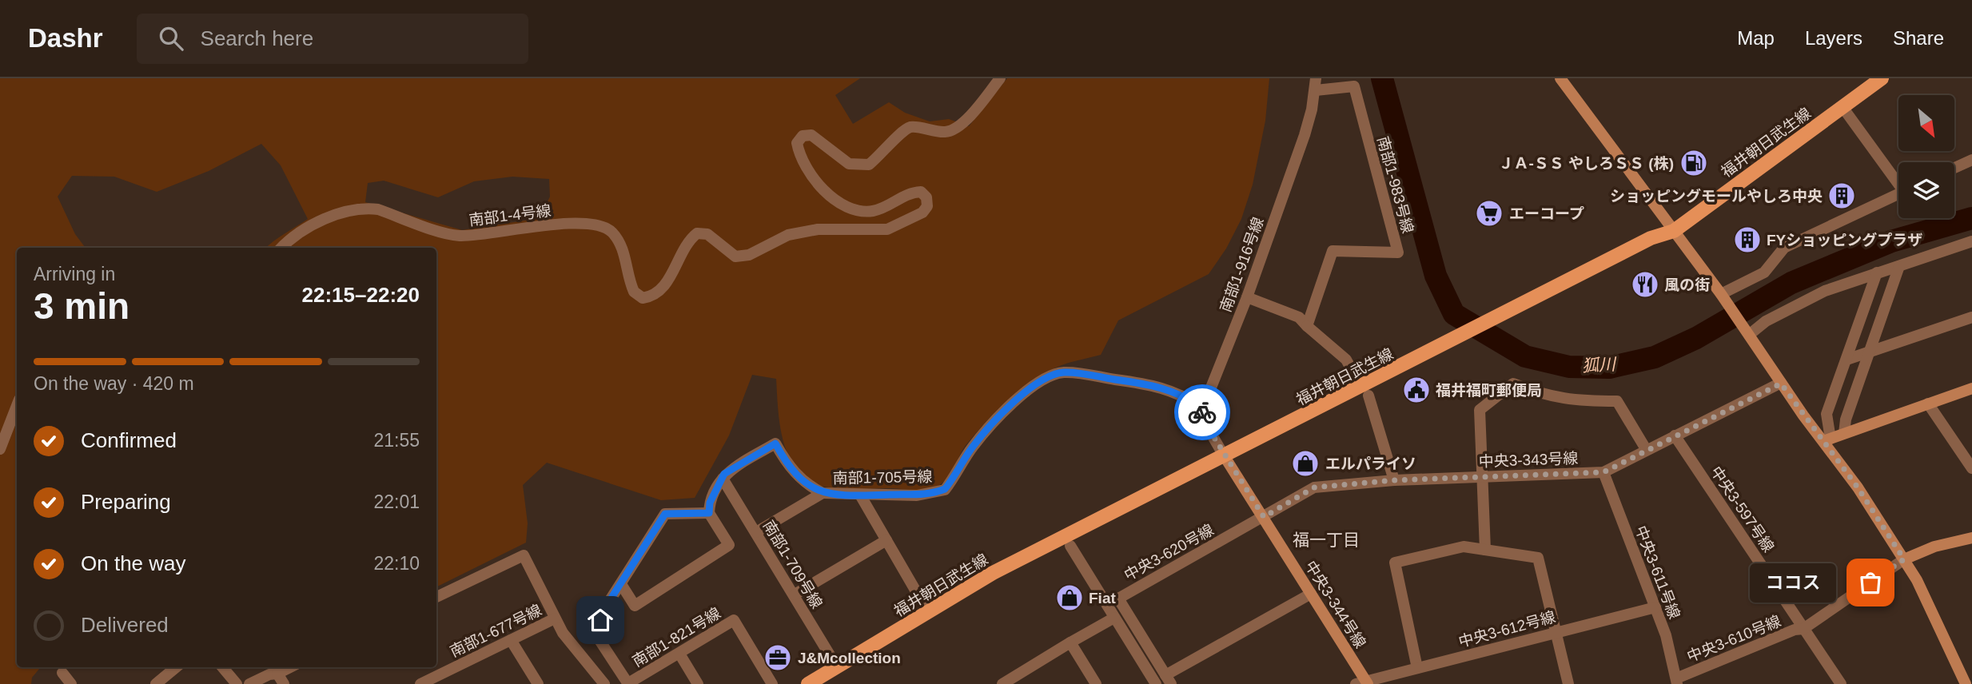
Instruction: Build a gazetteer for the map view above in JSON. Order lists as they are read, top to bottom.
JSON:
{
  "streets": {
    "main road": ["福井朝日武生線"],
    "street": [
      "南部1-983号線",
      "南部1-4号線",
      "南部1-916号線",
      "中央3-343号線",
      "南部1-705号線",
      "中央3-597号線",
      "中央3-620号線",
      "南部1-709号線",
      "中央3-611号線",
      "中央3-344号線",
      "中央3-612号線",
      "南部1-677号線",
      "南部1-821号線",
      "中央3-610号線"
    ]
  },
  "crossings": [
    ["福井朝日武生線", "南部1-709号線"],
    ["福井朝日武生線", "中央3-344号線"],
    ["南部1-983号線", "南部1-916号線"],
    ["南部1-916号線", "南部1-705号線"],
    ["中央3-343号線", "中央3-597号線"],
    ["中央3-343号線", "中央3-620号線"],
    ["中央3-343号線", "中央3-611号線"],
    ["中央3-343号線", "中央3-344号線"],
    ["南部1-705号線", "南部1-709号線"],
    ["中央3-597号線", "中央3-610号線"],
    ["中央3-620号線", "中央3-344号線"],
    ["中央3-611号線", "中央3-612号線"],
    ["中央3-611号線", "中央3-610号線"],
    ["中央3-344号線", "中央3-612号線"]
  ],
  "districts": ["福一丁目"],
  "water": ["狐川"],
  "places": {
    "fuel station": ["ＪＡ-ＳＳ やしろＳＳ (株)"],
    "building": ["ショッピングモールやしろ中央", "FYショッピングプラザ"],
    "supermarket": ["エーコープ"],
    "restaurant": ["風の街"],
    "public building": ["福井福町郵便局"],
    "shop": ["エルパライソ", "Fiat"],
    "other": ["ココス"],
    "office": ["J&Mcollection"]
  },
  "north": "bottom right",
  "page": {
    "header": "Dashr",
    "search": "Search here",
    "nav": ["Map", "Layers", "Share"],
    "heading": ["3 min", "Arriving in", "22:15–22:20"],
    "bar": "On the way · 420 m",
    "list": [
      ["Confirmed", "21:55"],
      ["Preparing", "22:01"],
      ["On the way", "22:10"],
      "Delivered"
    ],
    "bubble": "ココス"
  }
}
